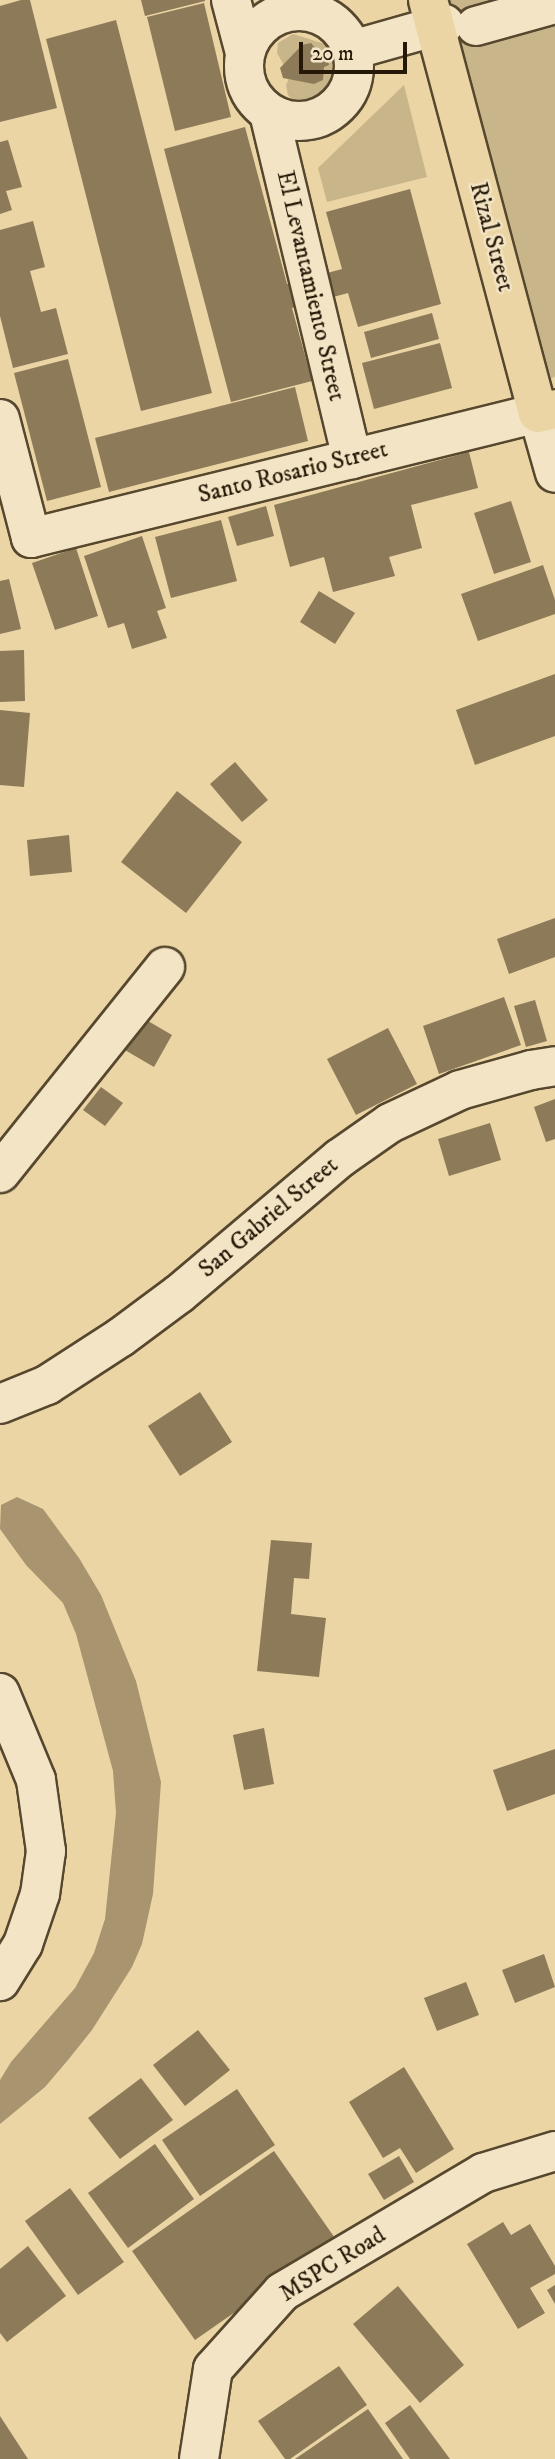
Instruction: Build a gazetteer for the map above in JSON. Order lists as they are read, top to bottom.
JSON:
{
  "streets": {
    "main road": ["Rizal Street"],
    "street": [
      "El Levantamiento Street",
      "Santo Rosario Street",
      "San Gabriel Street",
      "MSPC Road"
    ]
  },
  "crossings": [
    ["Rizal Street", "Santo Rosario Street"],
    ["El Levantamiento Street", "Santo Rosario Street"]
  ],
  "scale_bar": "20 m"
}
